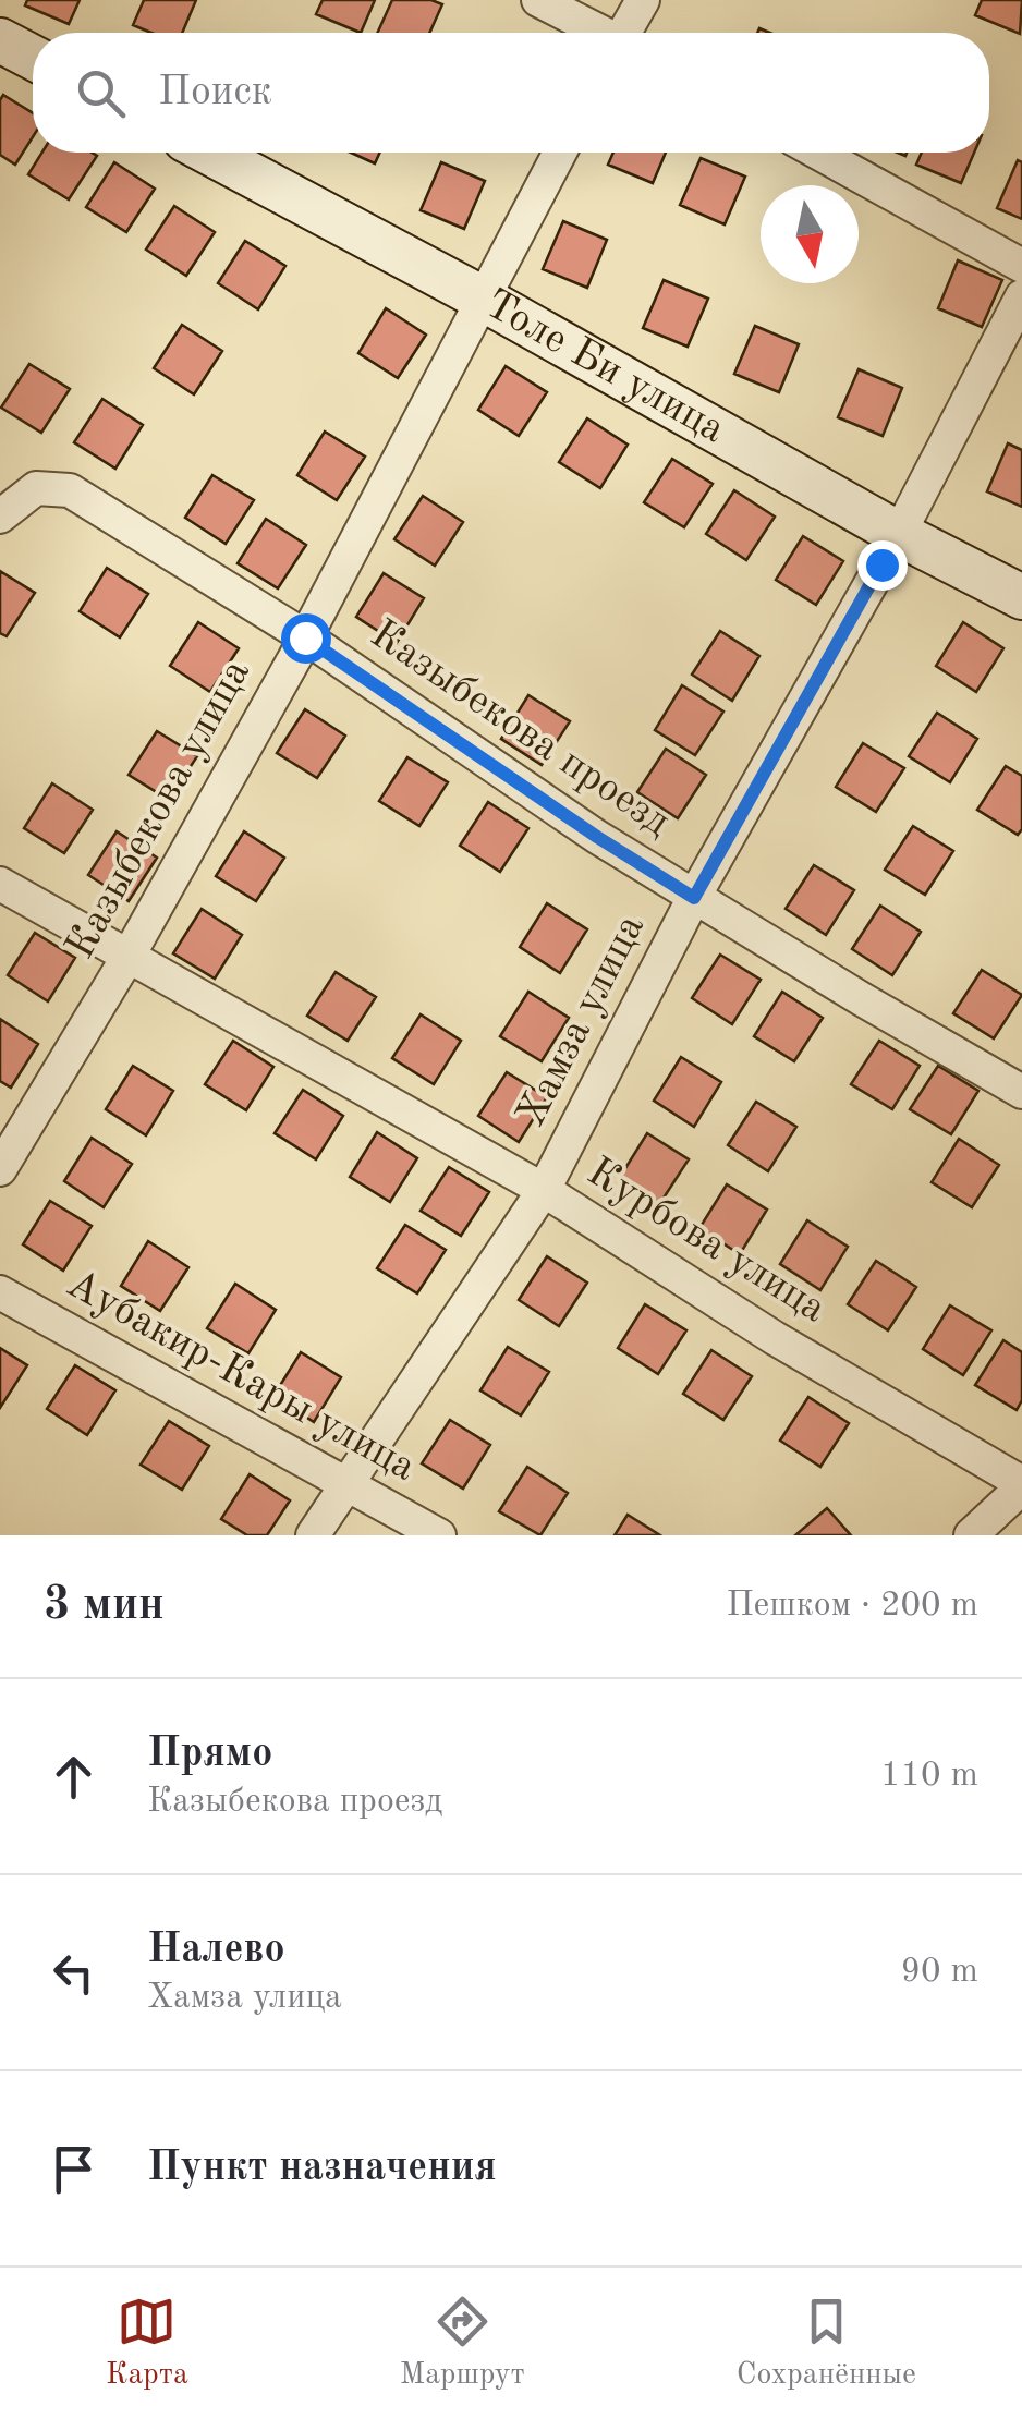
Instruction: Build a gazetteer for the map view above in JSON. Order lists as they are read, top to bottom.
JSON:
{
  "streets": {
    "street": [
      "Толе Би улица",
      "Казыбекова проезд",
      "Казыбекова улица",
      "Хамза улица",
      "Курбова улица",
      "Аубакир-Кары улица"
    ]
  },
  "crossings": [
    ["Толе Би улица", "Казыбекова улица"],
    ["Толе Би улица", "Хамза улица"],
    ["Казыбекова проезд", "Казыбекова улица"],
    ["Казыбекова проезд", "Хамза улица"],
    ["Казыбекова улица", "Курбова улица"],
    ["Хамза улица", "Курбова улица"],
    ["Хамза улица", "Аубакир-Кары улица"]
  ],
  "north": "bottom",
  "page": {
    "search": "Поиск",
    "heading": ["3 мин", "Пешком · 200 m"],
    "list": [
      ["Прямо", "Казыбекова проезд", "110 m"],
      ["Налево", "Хамза улица", "90 m"],
      "Пункт назначения"
    ],
    "nav": ["Карта", "Маршрут", "Сохранённые"]
  }
}
